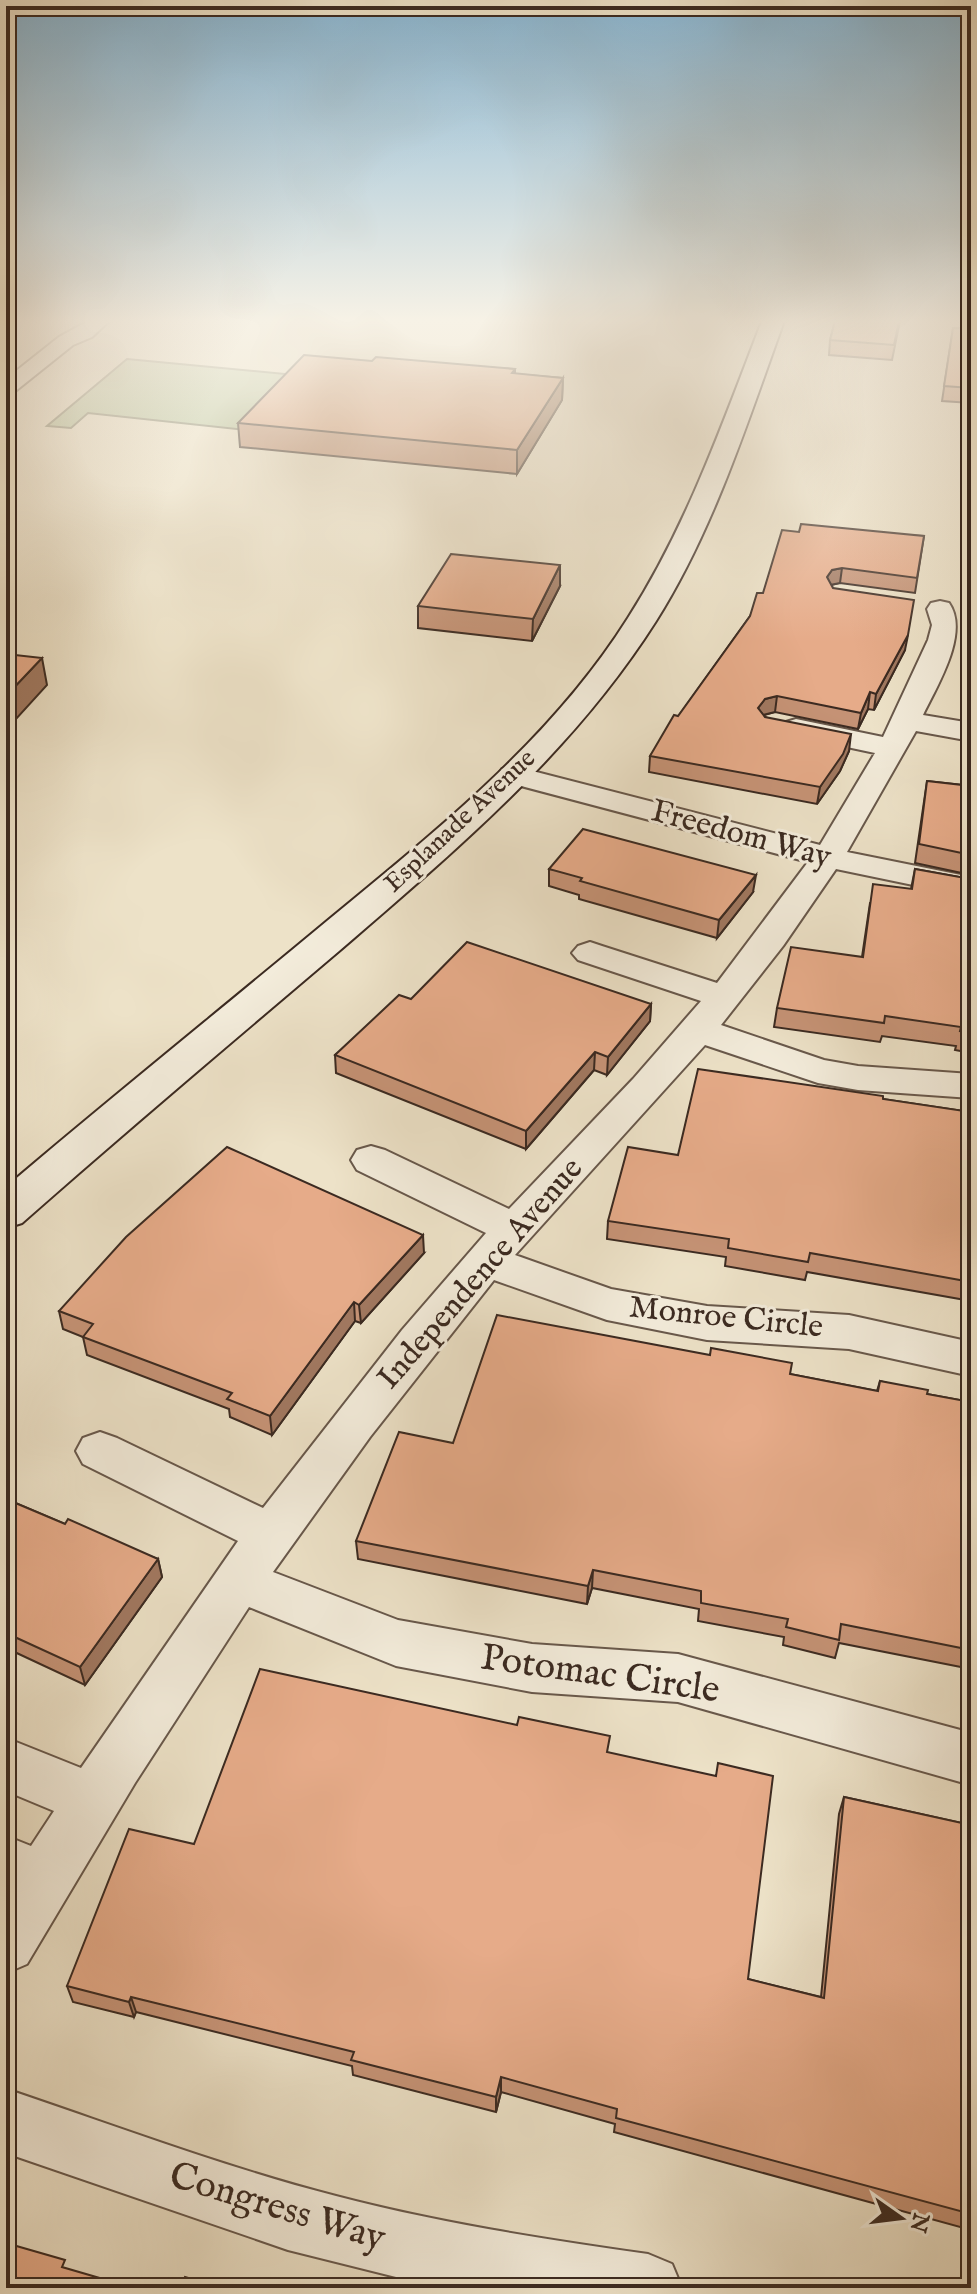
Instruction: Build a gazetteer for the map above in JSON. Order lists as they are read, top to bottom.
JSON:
{
  "streets": {
    "main road": ["Esplanade Avenue"],
    "street": [
      "Freedom Way",
      "Independence Avenue",
      "Monroe Circle",
      "Potomac Circle",
      "Congress Way"
    ]
  },
  "crossings": [
    ["Esplanade Avenue", "Freedom Way"],
    ["Freedom Way", "Independence Avenue"],
    ["Independence Avenue", "Monroe Circle"],
    ["Independence Avenue", "Potomac Circle"]
  ],
  "north": "right"
}
